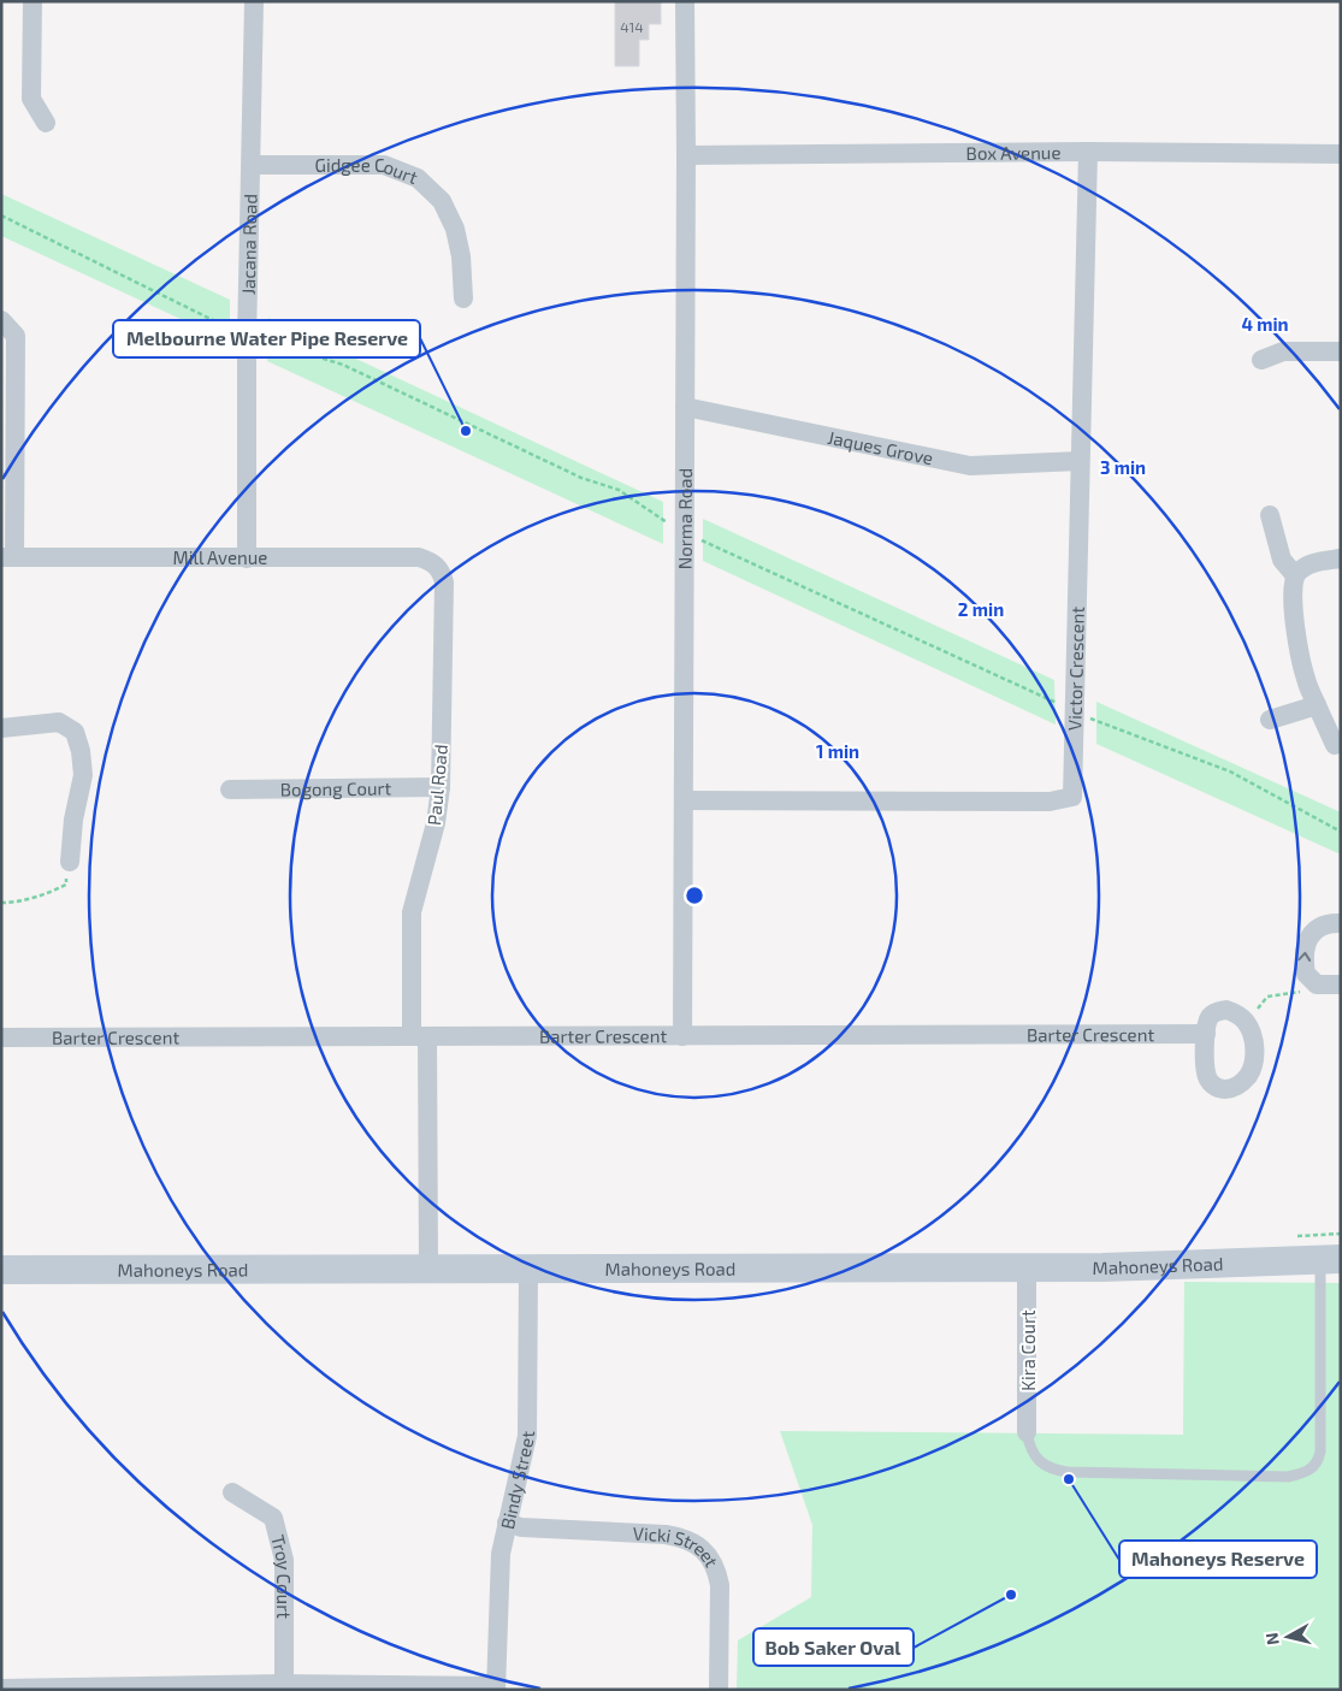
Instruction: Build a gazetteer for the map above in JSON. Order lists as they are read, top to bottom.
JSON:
{
  "streets": {
    "main road": ["Mahoneys Road"],
    "street": [
      "Box Avenue",
      "Gidgee Court",
      "Jacana Road",
      "Jaques Grove",
      "Norma Road",
      "Mill Avenue",
      "Victor Crescent",
      "Paul Road",
      "Bogong Court",
      "Barter Crescent",
      "Kira Court",
      "Bindy Street",
      "Vicki Street",
      "Troy Court"
    ]
  },
  "crossings": [
    ["Box Avenue", "Norma Road"],
    ["Box Avenue", "Victor Crescent"],
    ["Gidgee Court", "Jacana Road"],
    ["Jacana Road", "Mill Avenue"],
    ["Jaques Grove", "Norma Road"],
    ["Jaques Grove", "Victor Crescent"],
    ["Norma Road", "Victor Crescent"],
    ["Norma Road", "Barter Crescent"],
    ["Mill Avenue", "Paul Road"],
    ["Paul Road", "Bogong Court"],
    ["Paul Road", "Barter Crescent"],
    ["Paul Road", "Mahoneys Road"],
    ["Mahoneys Road", "Kira Court"],
    ["Mahoneys Road", "Bindy Street"],
    ["Bindy Street", "Vicki Street"]
  ],
  "places": ["Melbourne Water Pipe Reserve", "Mahoneys Reserve", "Bob Saker Oval"],
  "house_numbers": ["414"],
  "north": "left",
  "rings": [
    "4 min",
    "3 min",
    "2 min",
    "1 min"
  ]
}
